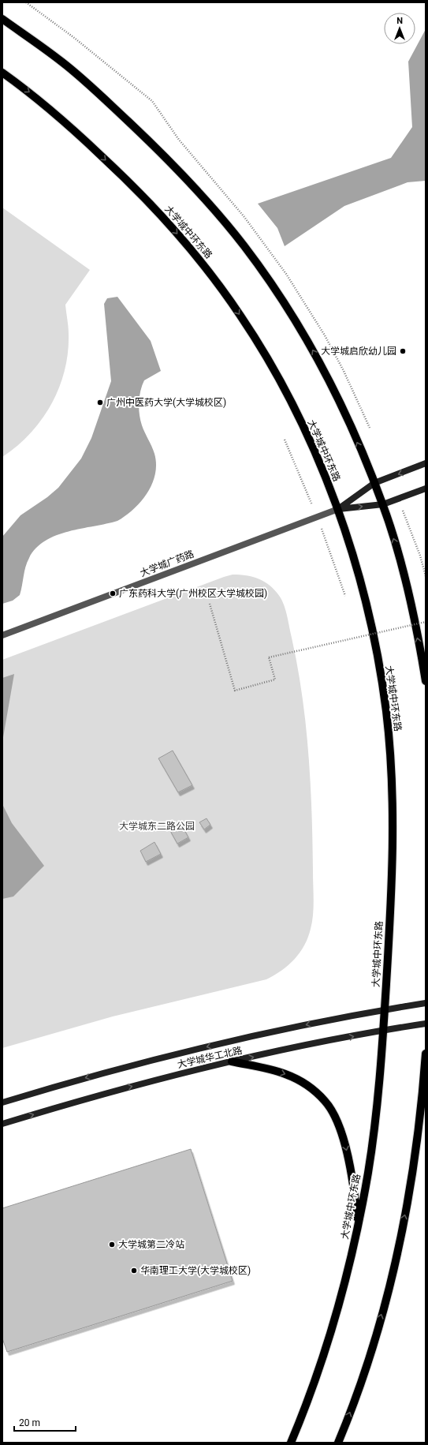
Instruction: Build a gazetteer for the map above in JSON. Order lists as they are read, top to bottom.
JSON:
{
  "streets": {
    "main road": ["大学城中环东路", "大学城广药路", "大学城华工北路"]
  },
  "crossings": [
    ["大学城中环东路", "大学城广药路"],
    ["大学城中环东路", "大学城华工北路"]
  ],
  "parks": ["大学城东二路公园"],
  "places": [
    "大学城启欣幼儿园",
    "广州中医药大学(大学城校区)",
    "广东药科大学(广州校区大学城校园)",
    "大学城第二冷站",
    "华南理工大学(大学城校区)"
  ],
  "scale_bar": "20 m",
  "north": "top"
}
